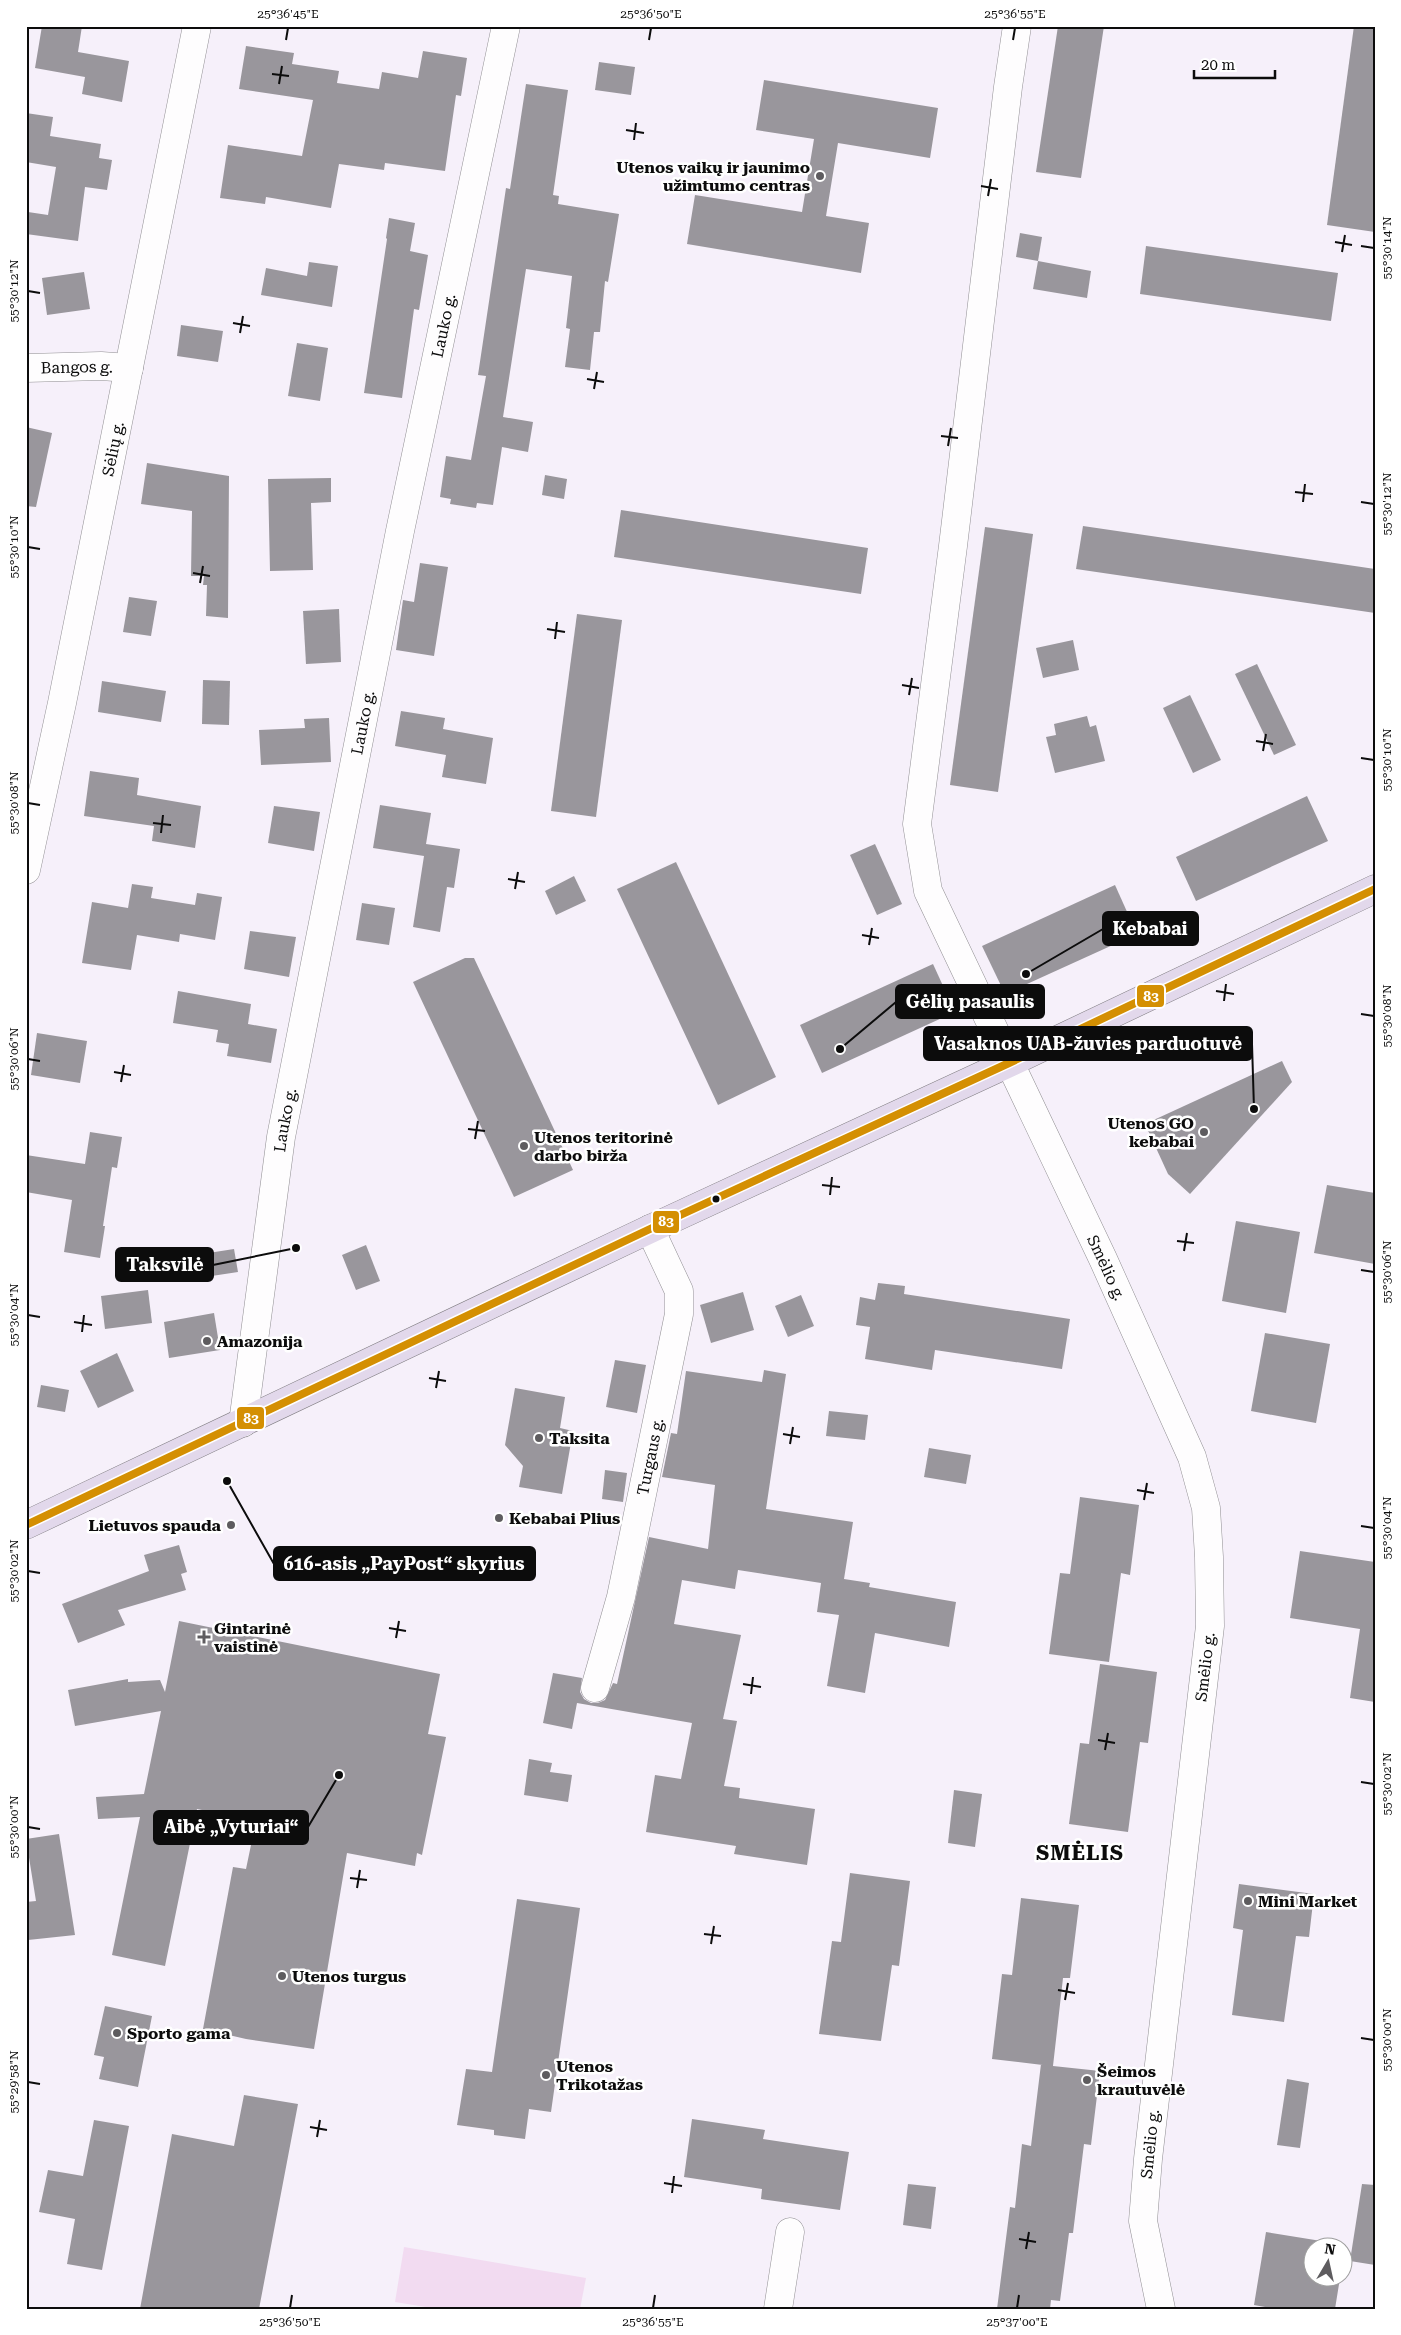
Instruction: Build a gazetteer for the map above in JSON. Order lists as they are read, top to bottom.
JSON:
{
  "streets": {
    "street": [
      "Lauko g.",
      "Bangos g.",
      "Sėlių g.",
      "Smėlio g.",
      "Turgaus g."
    ]
  },
  "crossings": [
    ["Bangos g.", "Sėlių g."]
  ],
  "districts": ["SMĖLIS"],
  "places": {
    "other": [
      "Utenos vaikų ir jaunimo užimtumo centras",
      "Kebabai",
      "Gėlių pasaulis",
      "Vasaknos UAB-žuvies parduotuvė",
      "Utenos GO kebabai",
      "Utenos teritorinė darbo birža",
      "Taksvilė",
      "Amazonija",
      "Taksita",
      "616-asis „PayPost“ skyrius",
      "Kebabai Plius",
      "Lietuvos spauda",
      "Aibė „Vyturiai“",
      "Mini Market",
      "Utenos turgus",
      "Sporto gama",
      "Utenos Trikotažas",
      "Šeimos krautuvėlė"
    ],
    "health": ["Gintarinė vaistinė"]
  },
  "lines": ["transit line 83"],
  "scale_bar": "20 m",
  "north": "top",
  "coordinates": [
    "25°36'45\"E",
    "25°36'50\"E",
    "25°36'55\"E",
    "55°30'14\"N",
    "55°30'12\"N",
    "55°30'10\"N",
    "55°30'08\"N",
    "55°30'06\"N",
    "55°30'04\"N",
    "55°30'02\"N",
    "55°30'00\"N",
    "55°29'58\"N",
    "25°37'00\"E"
  ]
}
